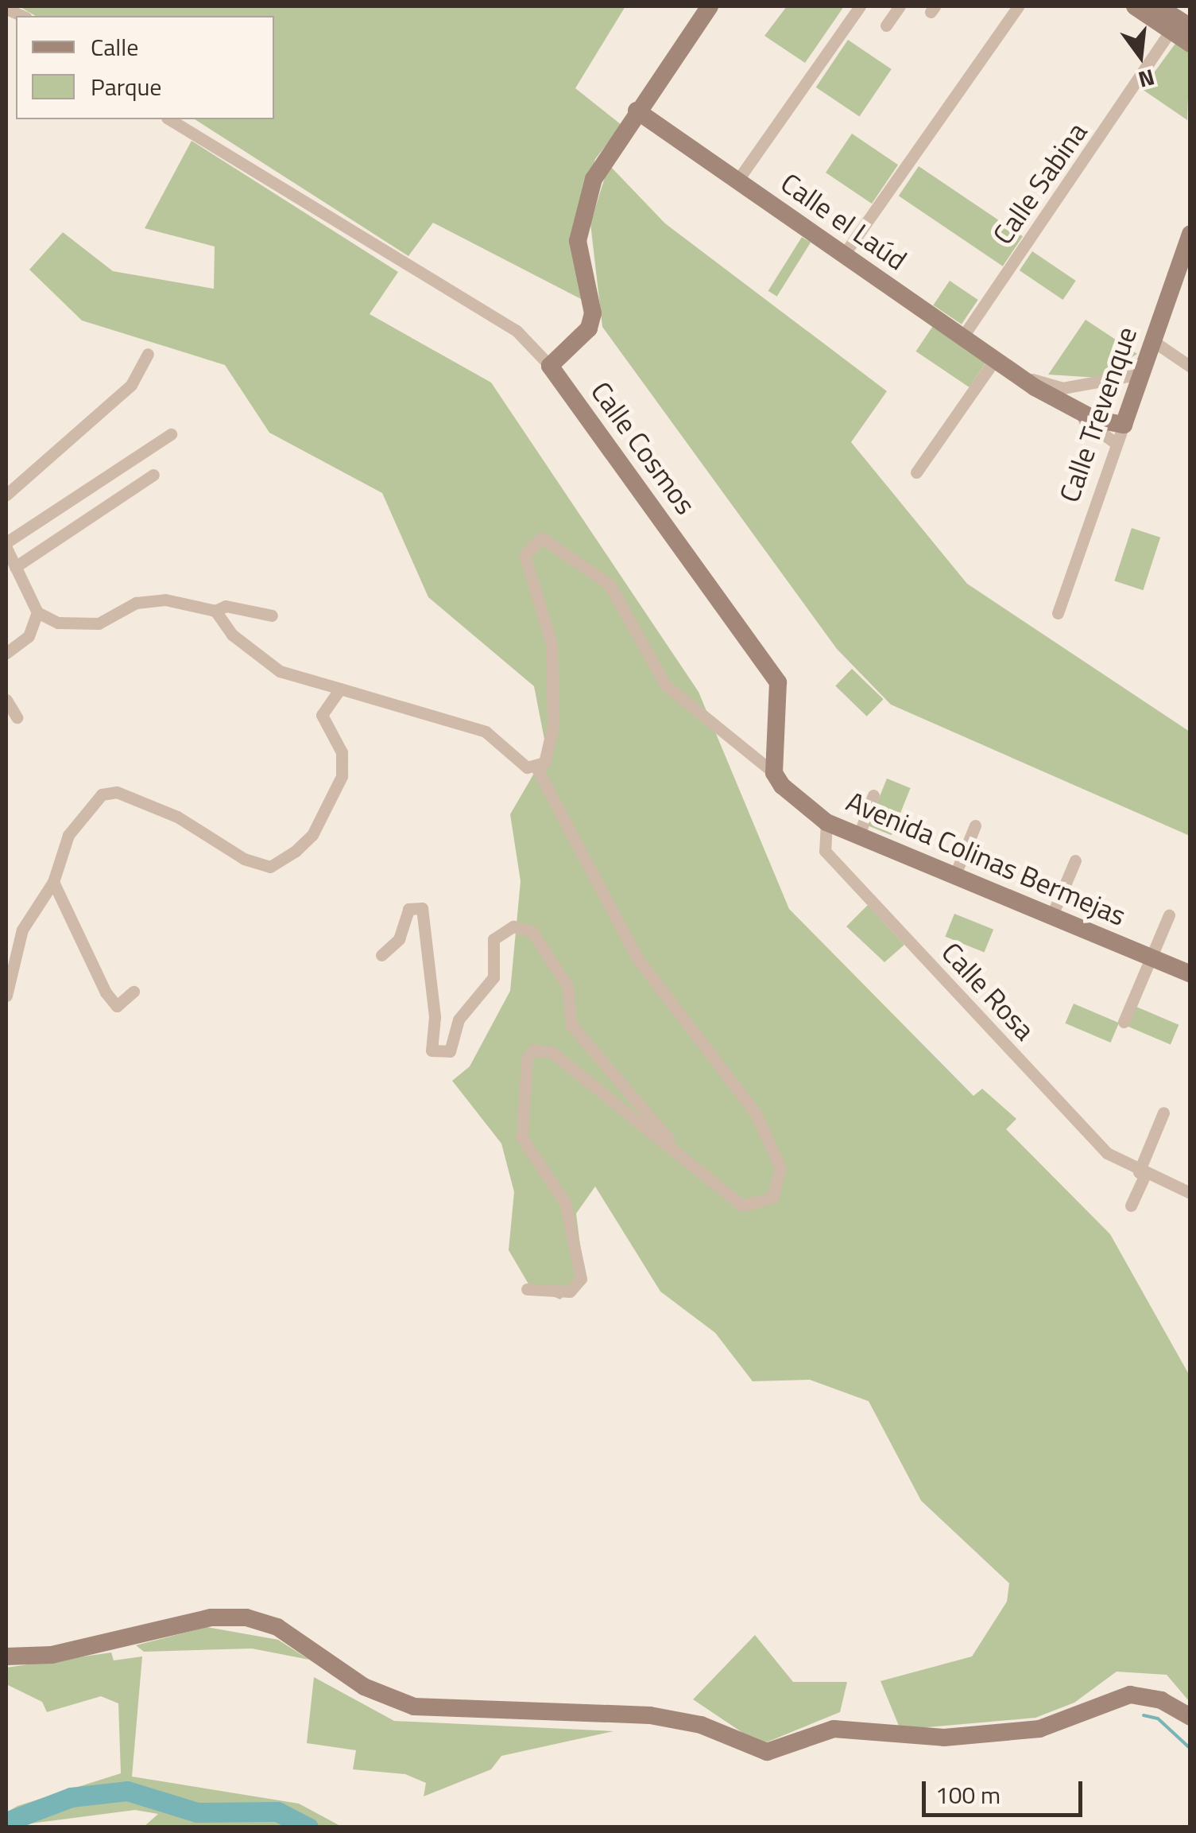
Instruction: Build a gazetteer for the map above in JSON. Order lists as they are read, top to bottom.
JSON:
{
  "streets": {
    "street": [
      "Calle Sabina",
      "Calle el Laúd",
      "Calle Trevenque",
      "Calle Cosmos",
      "Avenida Colinas Bermejas",
      "Calle Rosa"
    ]
  },
  "crossings": [
    ["Calle Sabina", "Calle el Laúd"],
    ["Calle el Laúd", "Calle Trevenque"],
    ["Calle Cosmos", "Avenida Colinas Bermejas"],
    ["Avenida Colinas Bermejas", "Calle Rosa"]
  ],
  "legend": ["Calle", "Parque"],
  "scale_bar": "100 m",
  "north": "bottom"
}
